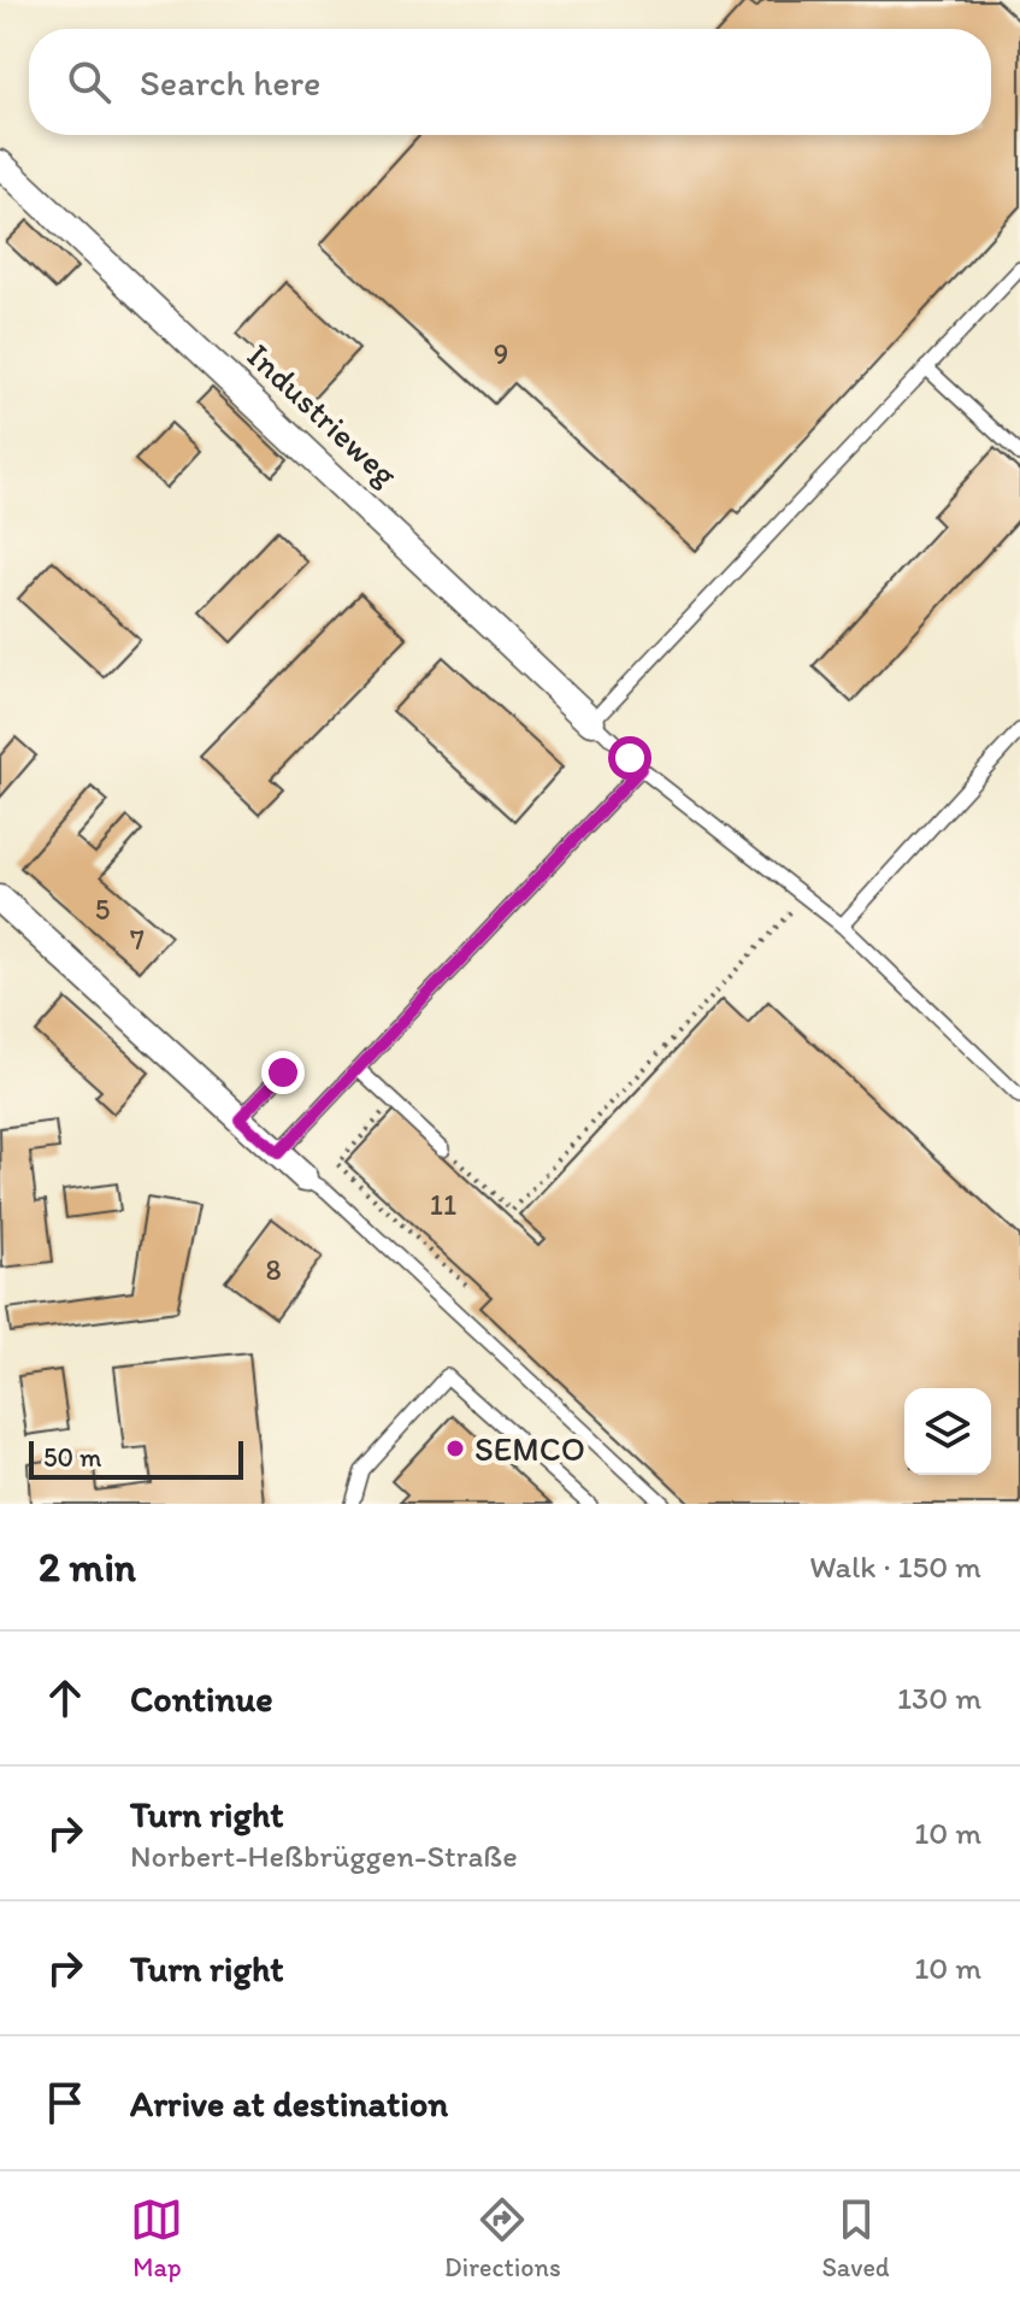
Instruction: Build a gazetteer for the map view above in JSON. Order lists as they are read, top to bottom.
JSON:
{
  "streets": {
    "street": ["Industrieweg"]
  },
  "places": ["SEMCO"],
  "house_numbers": [
    "9",
    "5",
    "7",
    "11",
    "8"
  ],
  "scale_bar": "50 m",
  "page": {
    "search": "Search here",
    "scale": "50 m",
    "heading": ["2 min", "Walk · 150 m"],
    "list": [
      ["Continue", "130 m"],
      ["Turn right", "Norbert-Heßbrüggen-Straße", "10 m"],
      ["Turn right", "10 m"],
      "Arrive at destination"
    ],
    "nav": ["Map", "Directions", "Saved"]
  }
}
